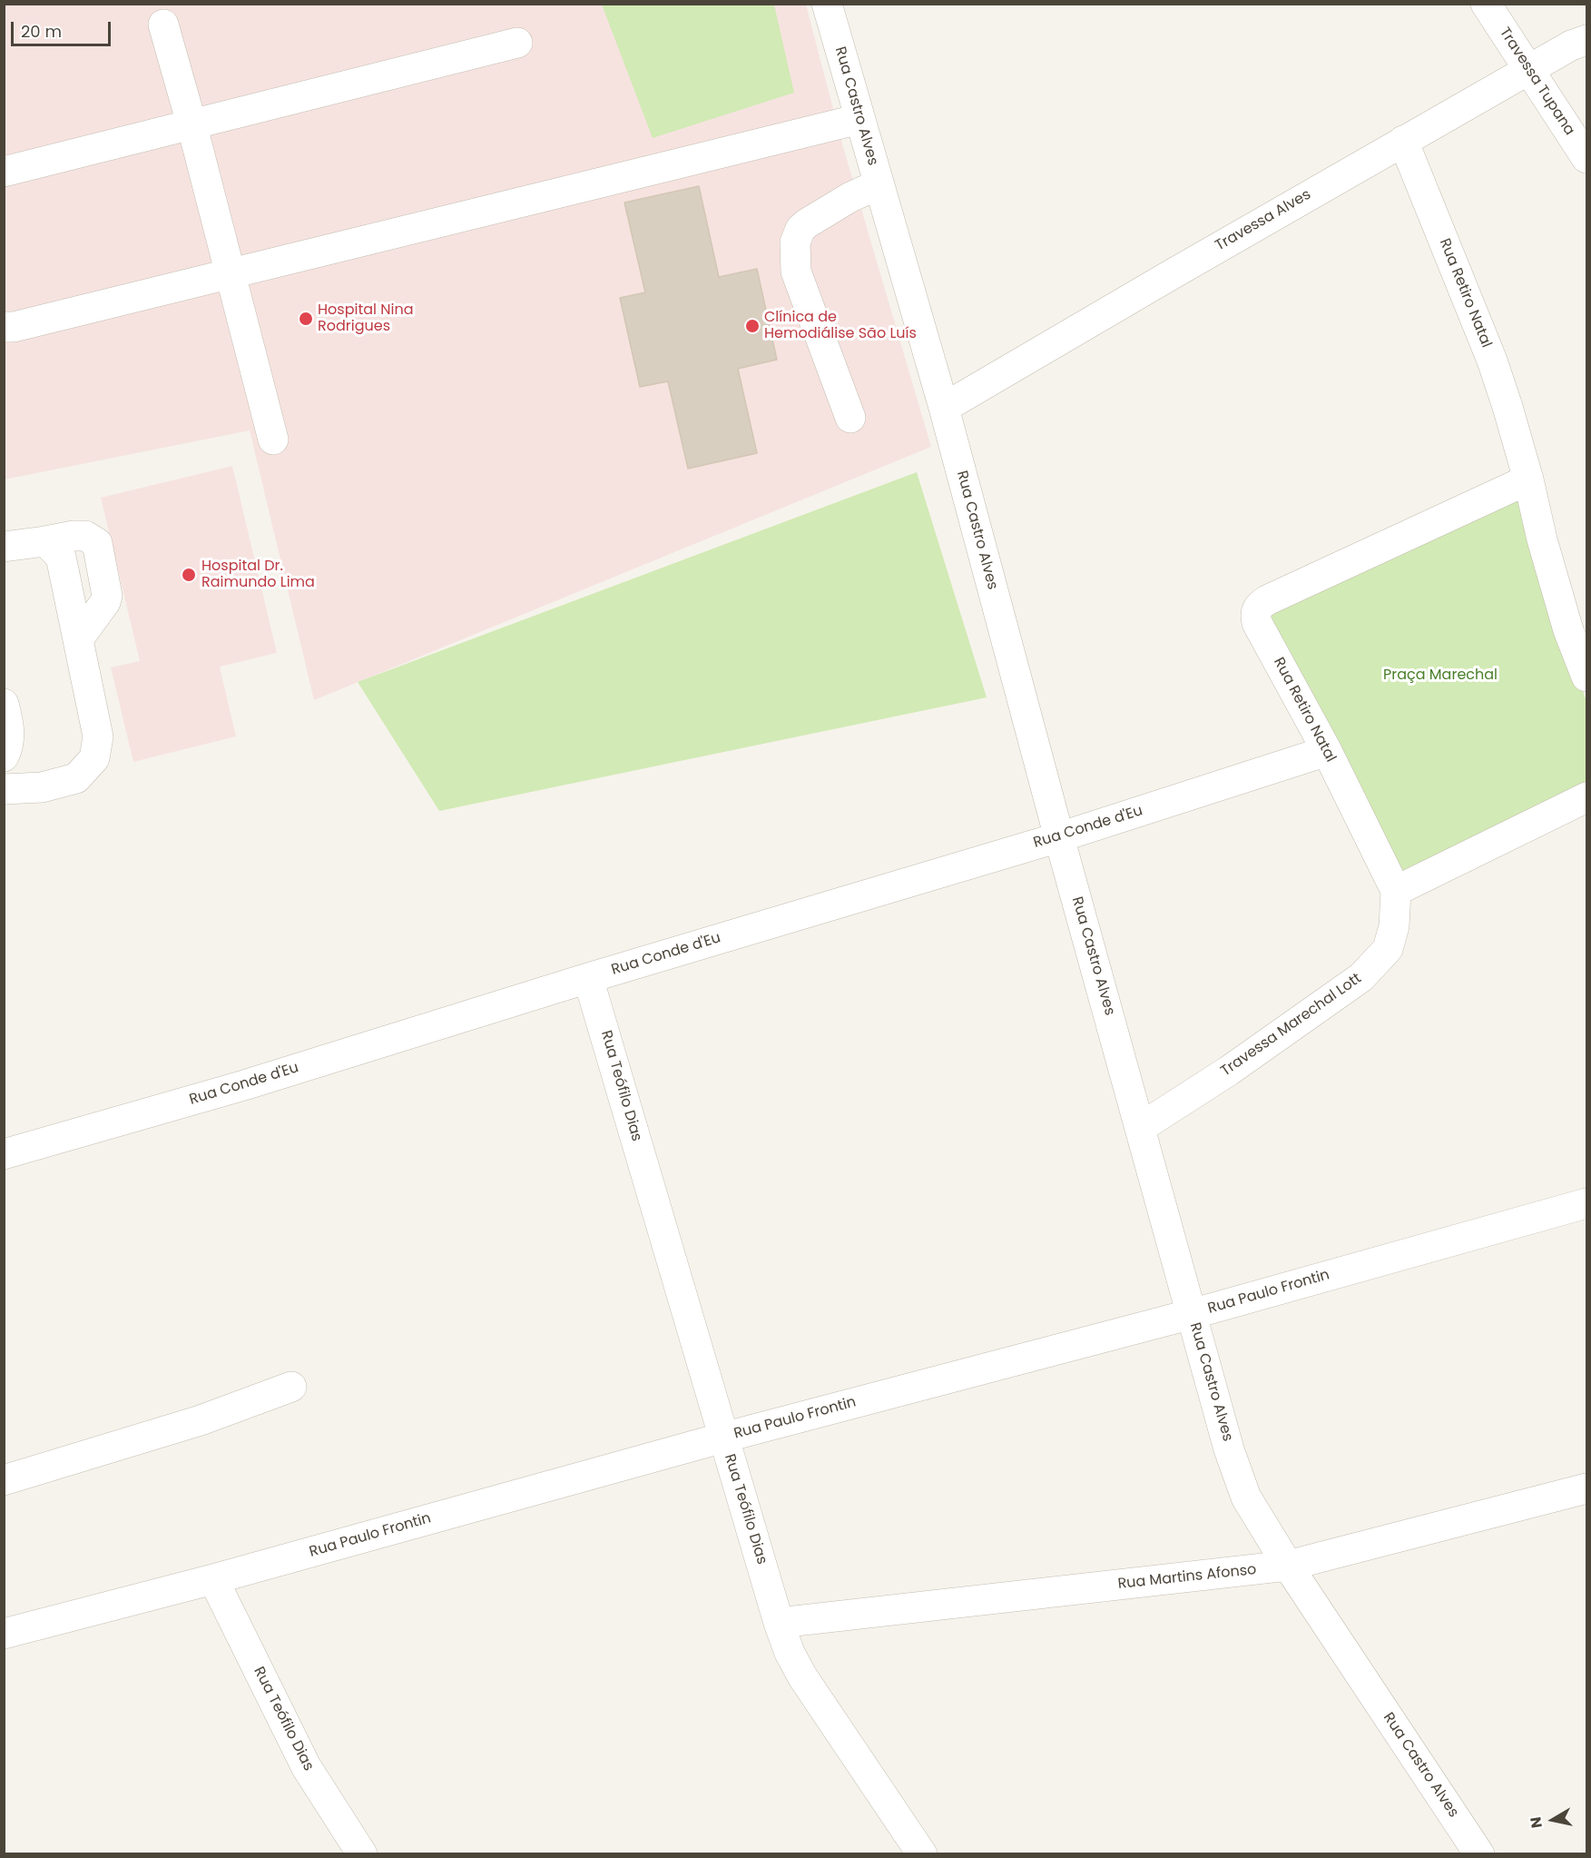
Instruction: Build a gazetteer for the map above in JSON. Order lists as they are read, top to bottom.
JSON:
{
  "streets": {
    "street": [
      "Travessa Tupana",
      "Rua Castro Alves",
      "Travessa Alves",
      "Rua Retiro Natal",
      "Rua Conde d'Eu",
      "Travessa Marechal Lott",
      "Rua Teófilo Dias",
      "Rua Paulo Frontin",
      "Rua Martins Afonso"
    ]
  },
  "crossings": [
    ["Travessa Tupana", "Travessa Alves"],
    ["Rua Castro Alves", "Travessa Alves"],
    ["Rua Castro Alves", "Rua Conde d'Eu"],
    ["Rua Castro Alves", "Travessa Marechal Lott"],
    ["Rua Castro Alves", "Rua Paulo Frontin"],
    ["Rua Castro Alves", "Rua Martins Afonso"],
    ["Travessa Alves", "Rua Retiro Natal"],
    ["Rua Retiro Natal", "Rua Conde d'Eu"],
    ["Rua Retiro Natal", "Travessa Marechal Lott"],
    ["Rua Conde d'Eu", "Rua Teófilo Dias"],
    ["Rua Teófilo Dias", "Rua Paulo Frontin"],
    ["Rua Teófilo Dias", "Rua Martins Afonso"]
  ],
  "parks": ["Praça Marechal"],
  "places": ["Hospital Nina Rodrigues", "Clínica de Hemodiálise São Luís", "Hospital Dr. Raimundo Lima"],
  "scale_bar": "20 m",
  "north": "left"
}
